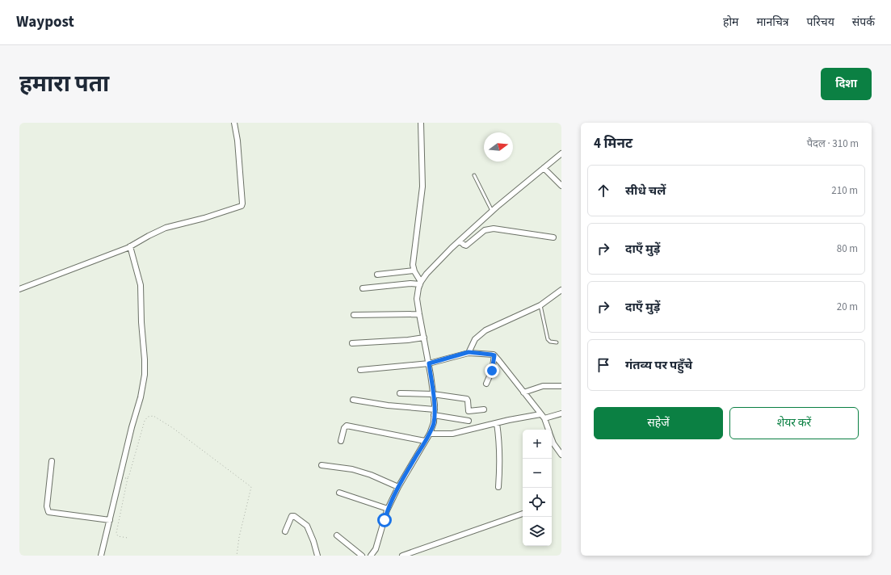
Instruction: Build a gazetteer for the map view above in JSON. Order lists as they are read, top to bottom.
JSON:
{
  "north": "right",
  "page": {
    "header": "Waypost",
    "nav": [
      "होम",
      "मानचित्र",
      "परिचय",
      "संपर्क"
    ],
    "title": "हमारा पता",
    "buttons": [
      "दिशा",
      ["सहेजें", "शेयर करें"]
    ],
    "heading": ["4 मिनट", "पैदल · 310 m"],
    "list": [
      ["सीधे चलें", "210 m"],
      ["दाएँ मुड़ें", "80 m"],
      ["दाएँ मुड़ें", "20 m"],
      "गंतव्य पर पहुँचे"
    ],
    "map_buttons": ["+", "−"]
  }
}
